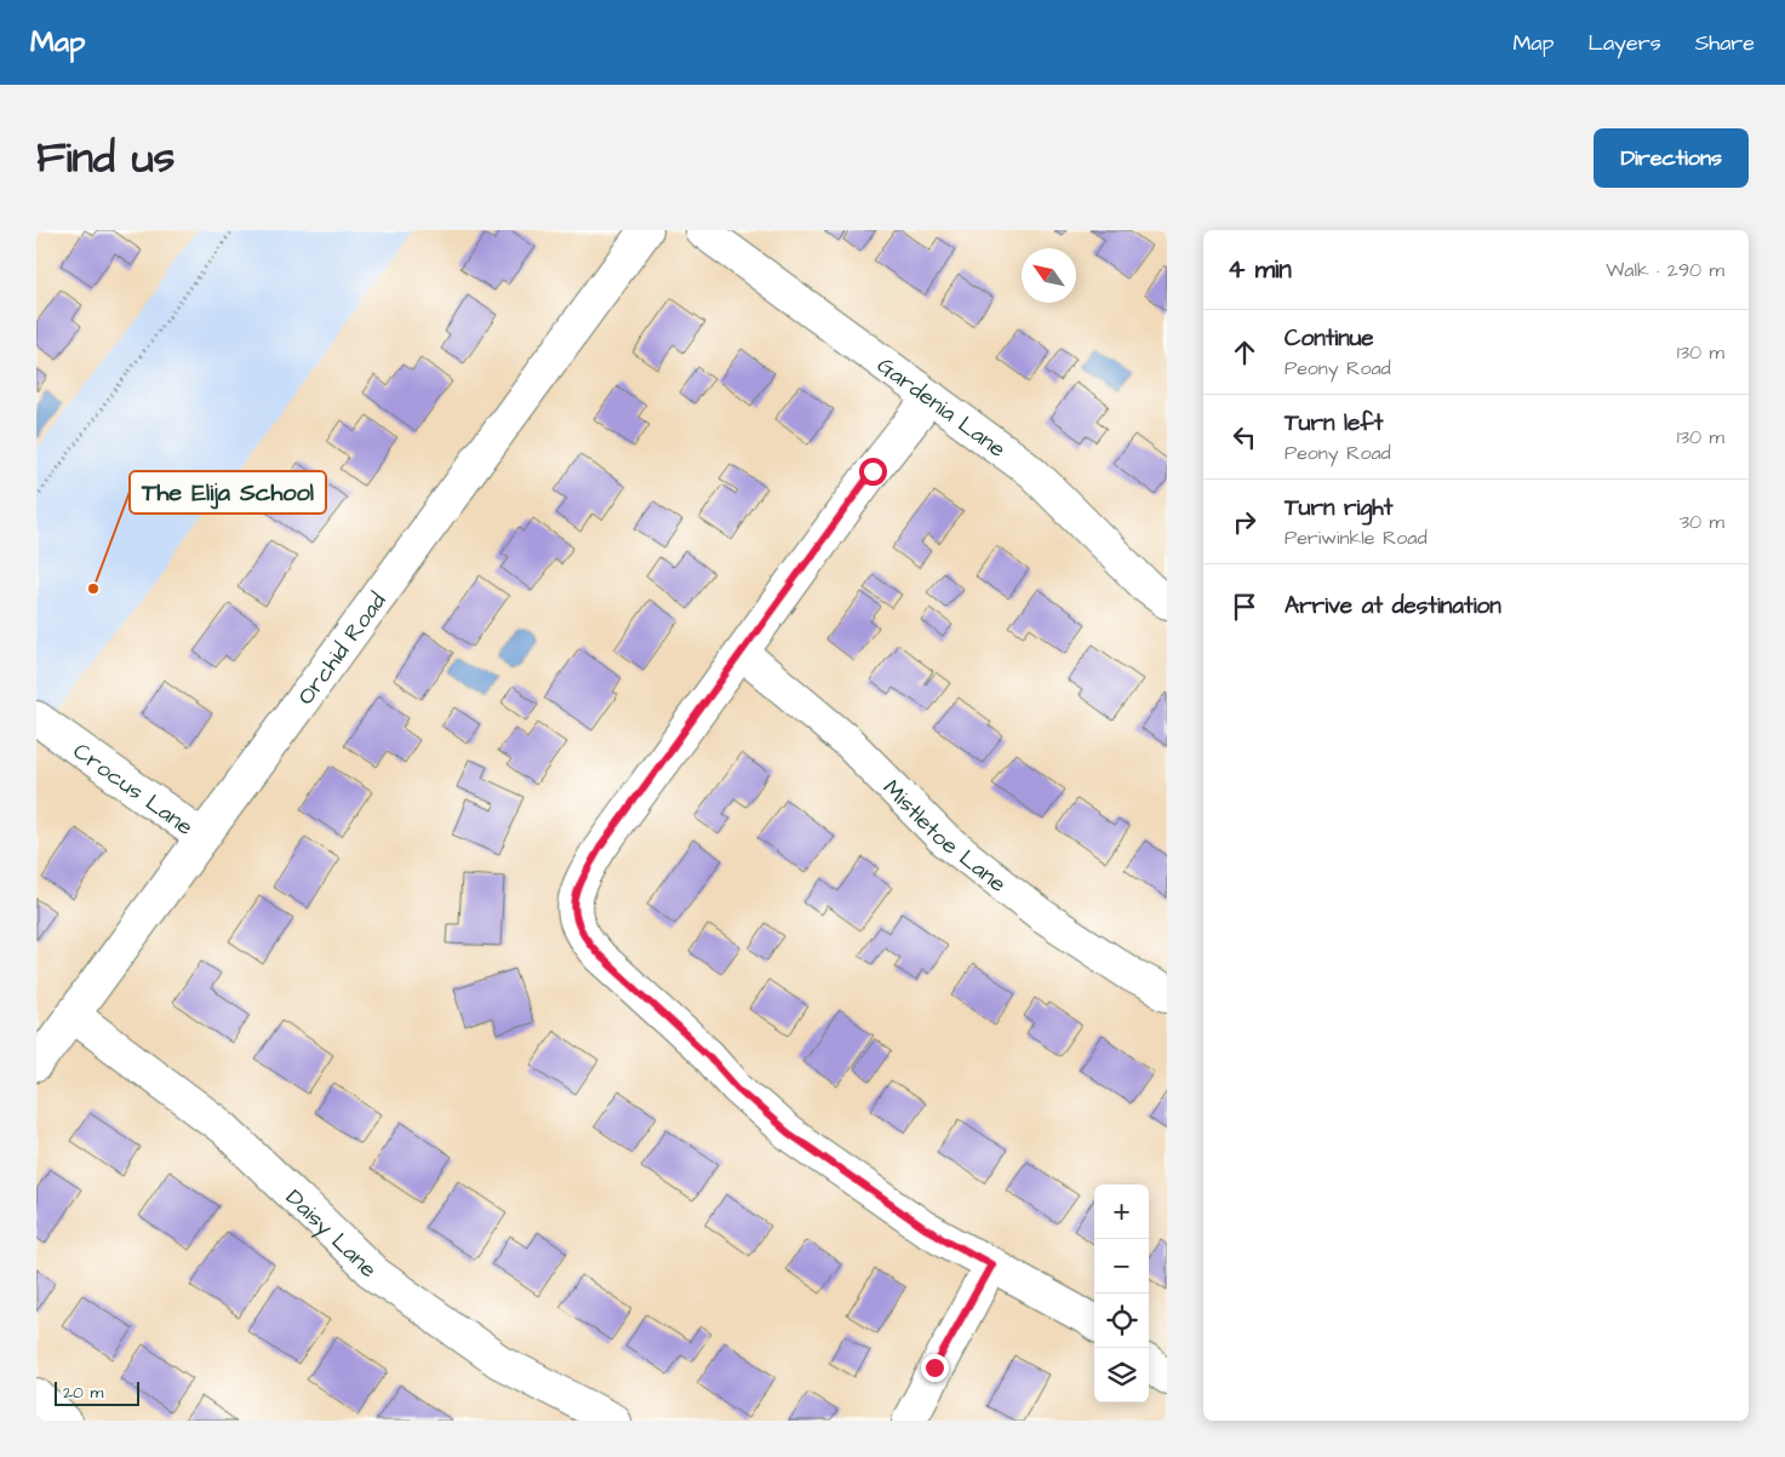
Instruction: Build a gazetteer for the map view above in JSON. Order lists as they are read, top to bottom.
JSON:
{
  "streets": {
    "street": [
      "Gardenia Lane",
      "Orchid Road",
      "Crocus Lane",
      "Mistletoe Lane",
      "Daisy Lane"
    ]
  },
  "crossings": [
    ["Orchid Road", "Crocus Lane"],
    ["Orchid Road", "Daisy Lane"]
  ],
  "places": ["The Elija School"],
  "scale_bar": "20 m",
  "north": "top left",
  "page": {
    "header": "Map",
    "nav": ["Map", "Layers", "Share"],
    "title": "Find us",
    "buttons": "Directions",
    "heading": ["4 min", "Walk · 290 m"],
    "list": [
      ["Continue", "Peony Road", "130 m"],
      ["Turn left", "Peony Road", "130 m"],
      ["Turn right", "Periwinkle Road", "30 m"],
      "Arrive at destination"
    ],
    "map_buttons": ["+", "−"],
    "scale": "20 m"
  }
}
